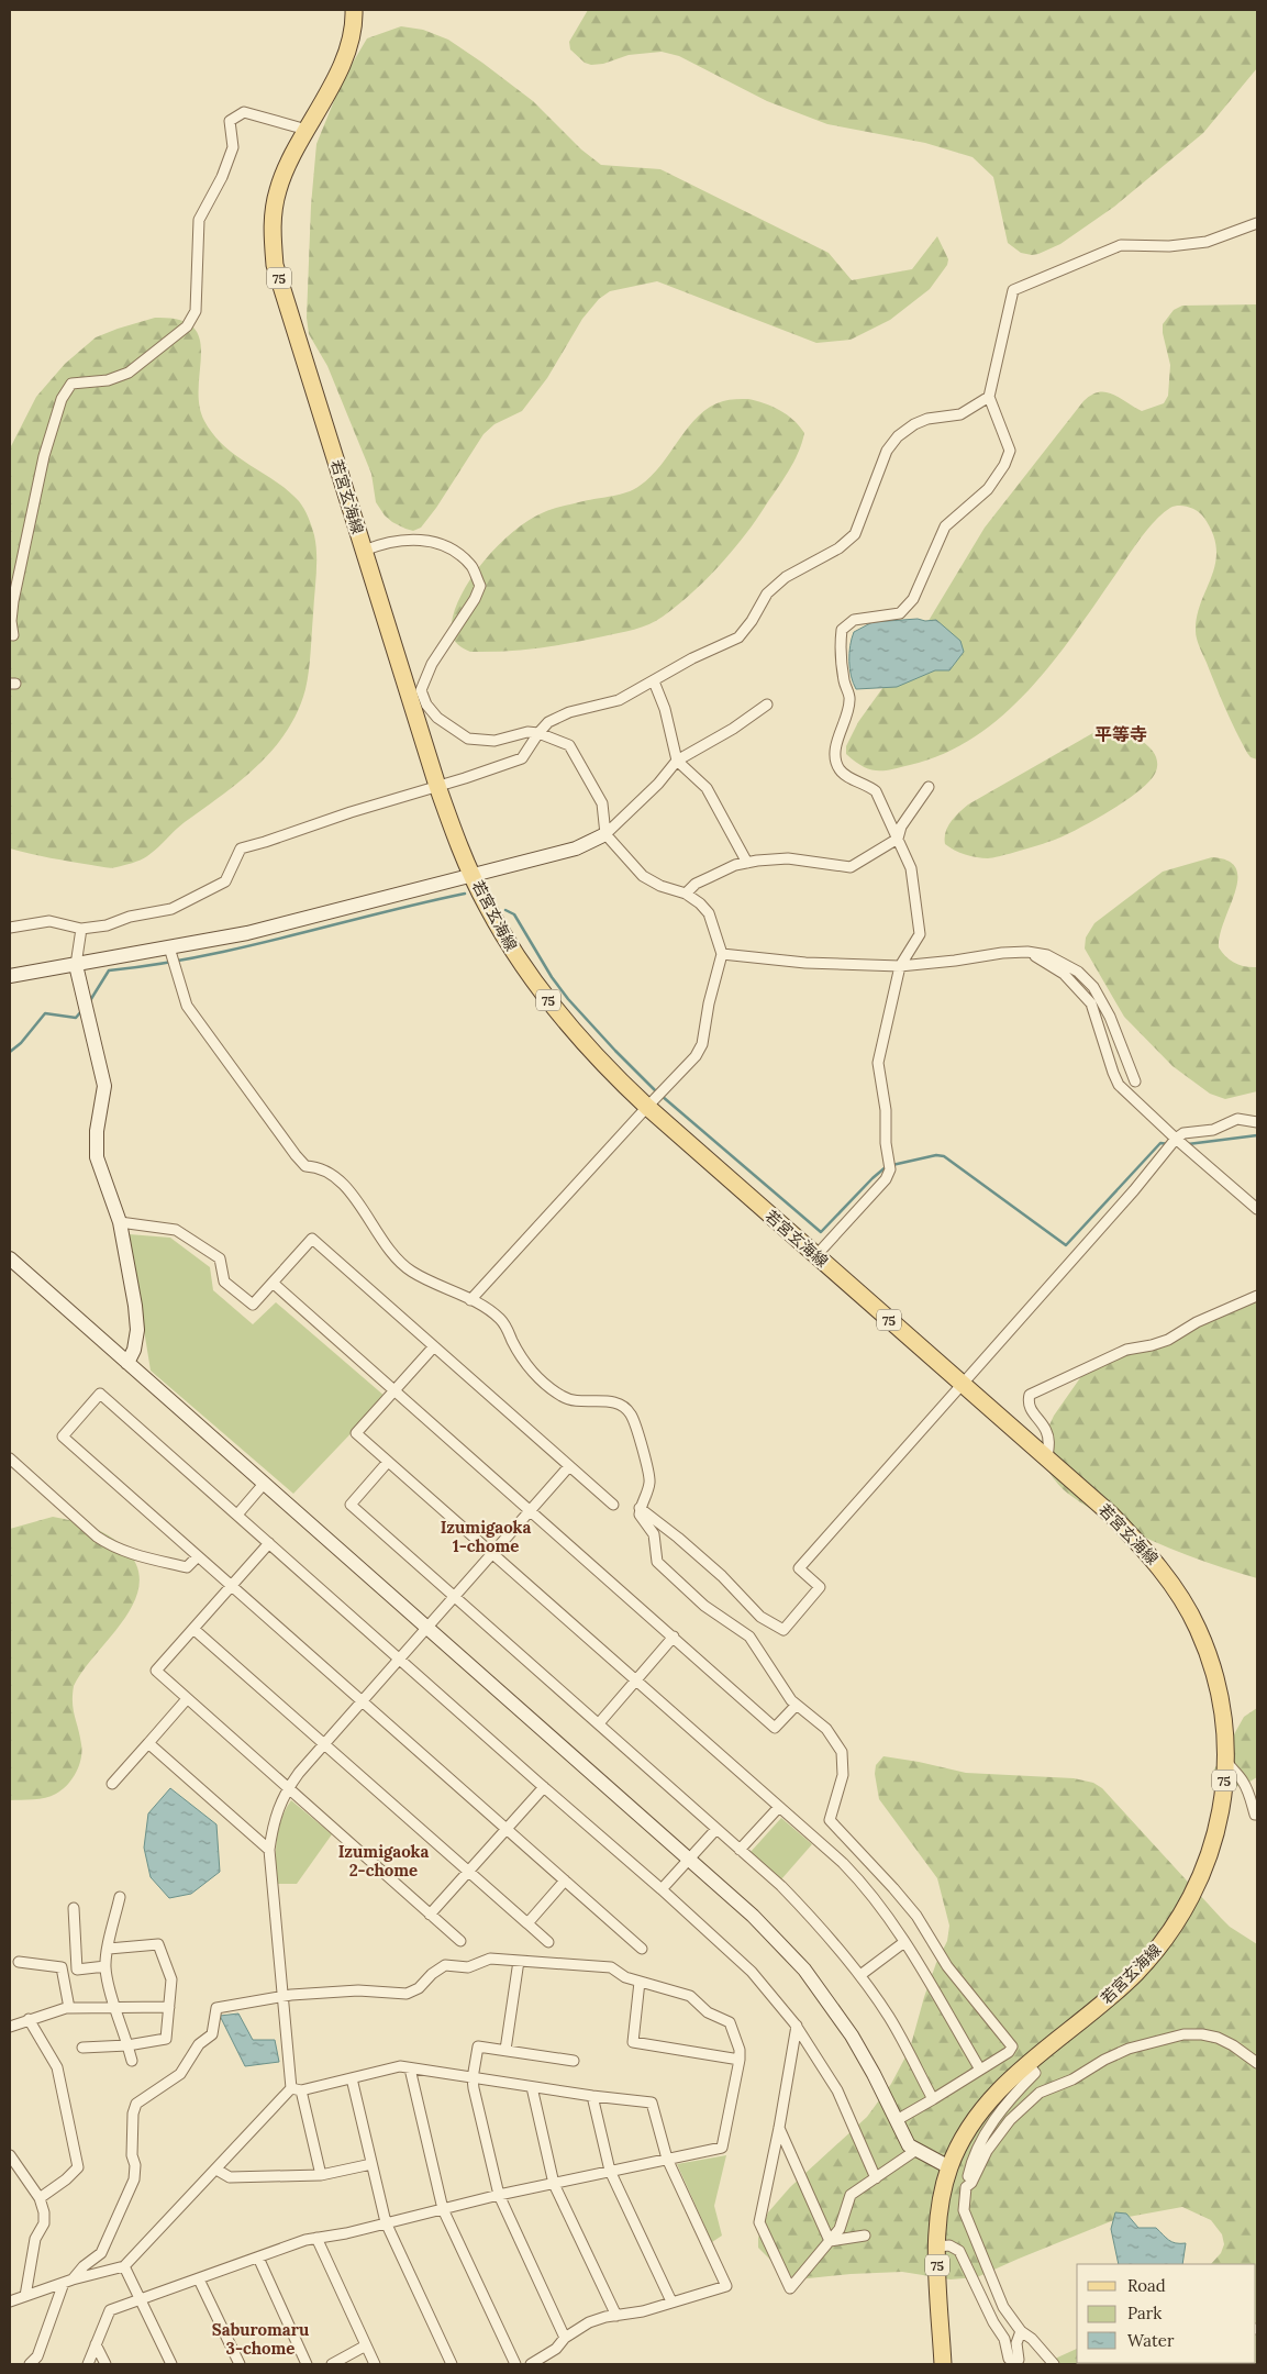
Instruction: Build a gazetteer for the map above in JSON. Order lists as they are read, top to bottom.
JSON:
{
  "streets": {
    "main road": ["75", "若宮玄海線"]
  },
  "districts": [
    "平等寺",
    "Izumigaoka 1-chome",
    "Izumigaoka 2-chome",
    "Saburomaru 3-chome"
  ],
  "legend": ["Road", "Park", "Water"]
}
